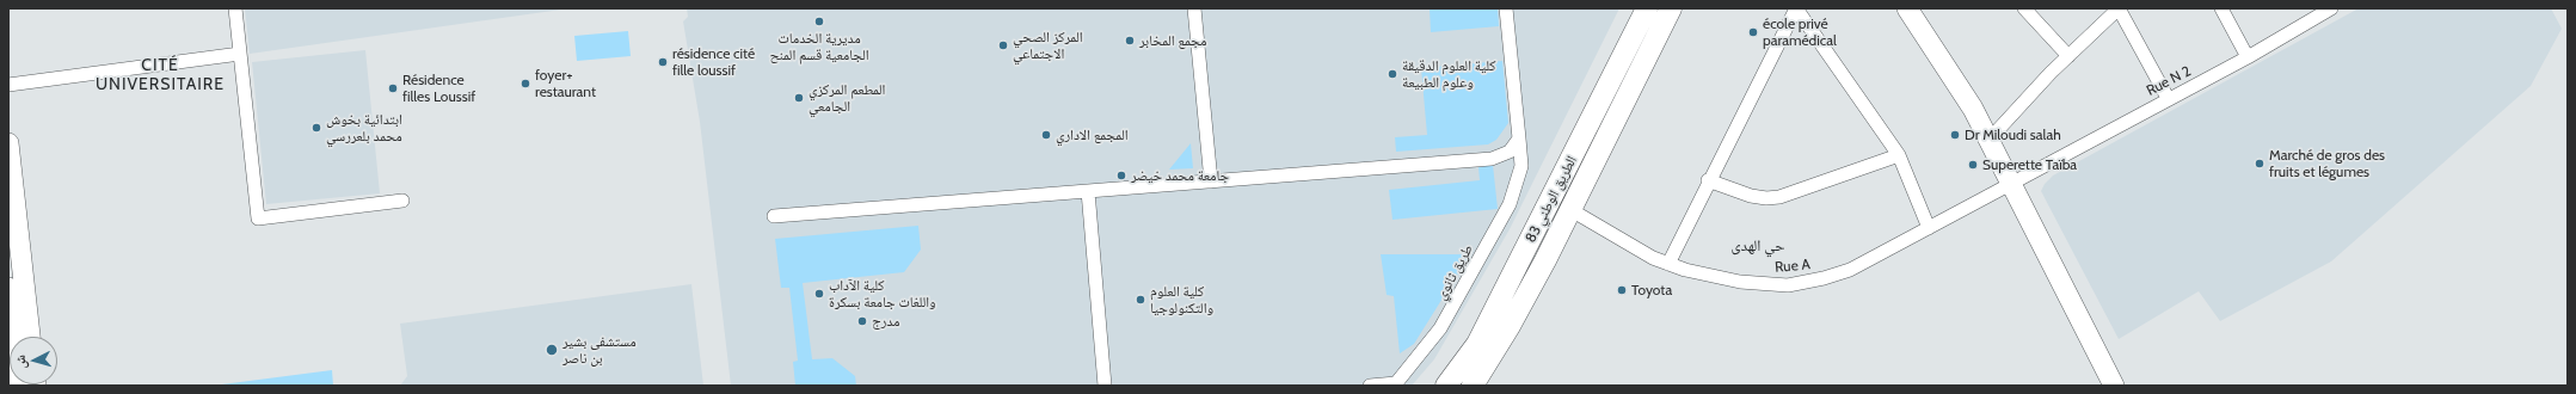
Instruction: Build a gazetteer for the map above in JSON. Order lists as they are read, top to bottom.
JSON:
{
  "streets": {
    "highway": ["الطريق الوطني 83"],
    "street": ["Rue N 2", "Rue A", "طريق ثانوي"]
  },
  "crossings": [
    ["Rue N 2", "Rue A"],
    ["الطريق الوطني 83", "Rue A"]
  ],
  "districts": ["CITÉ UNIVERSITAIRE", "حي الهدى"],
  "places": [
    "مديرية الخدمات الجامعية قسم المنح",
    "école privé paramédical",
    "مجمع المخابر",
    "المركز الصحي الاجتماعي",
    "résidence cité fille loussif",
    "كلية العلوم الدقيقة وعلوم الطبيعة",
    "foyer+ restaurant",
    "Résidence filles Loussif",
    "المطعم المركزي الجامعي",
    "ابتدائية بخوش محمد بلعررسي",
    "المجمع الاداري",
    "Dr Miloudi salah",
    "Marché de gros des fruits et légumes",
    "Superette Taïba",
    "جامعة محمد خيضر",
    "Toyota",
    "كلية الآداب واللغات جامعة بسكرة",
    "كلية العلوم والتكنولوجيا",
    "مدرج",
    "مستشفى بشير بن ناصر"
  ],
  "north": "left"
}
